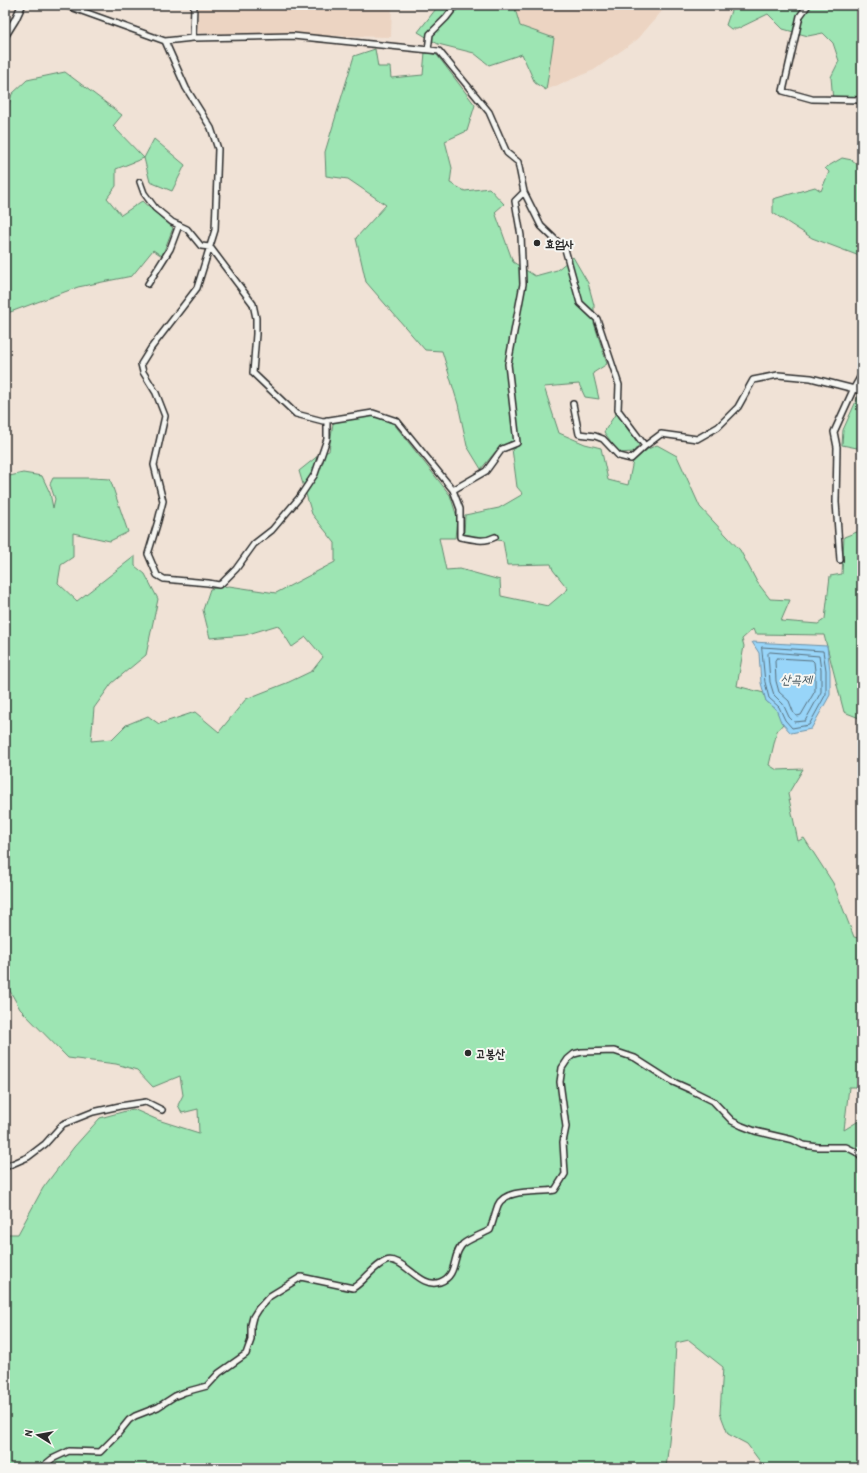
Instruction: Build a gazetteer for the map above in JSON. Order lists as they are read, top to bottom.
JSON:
{
  "water": ["산곡제"],
  "places": ["효엄사", "고봉산"],
  "north": "left"
}
